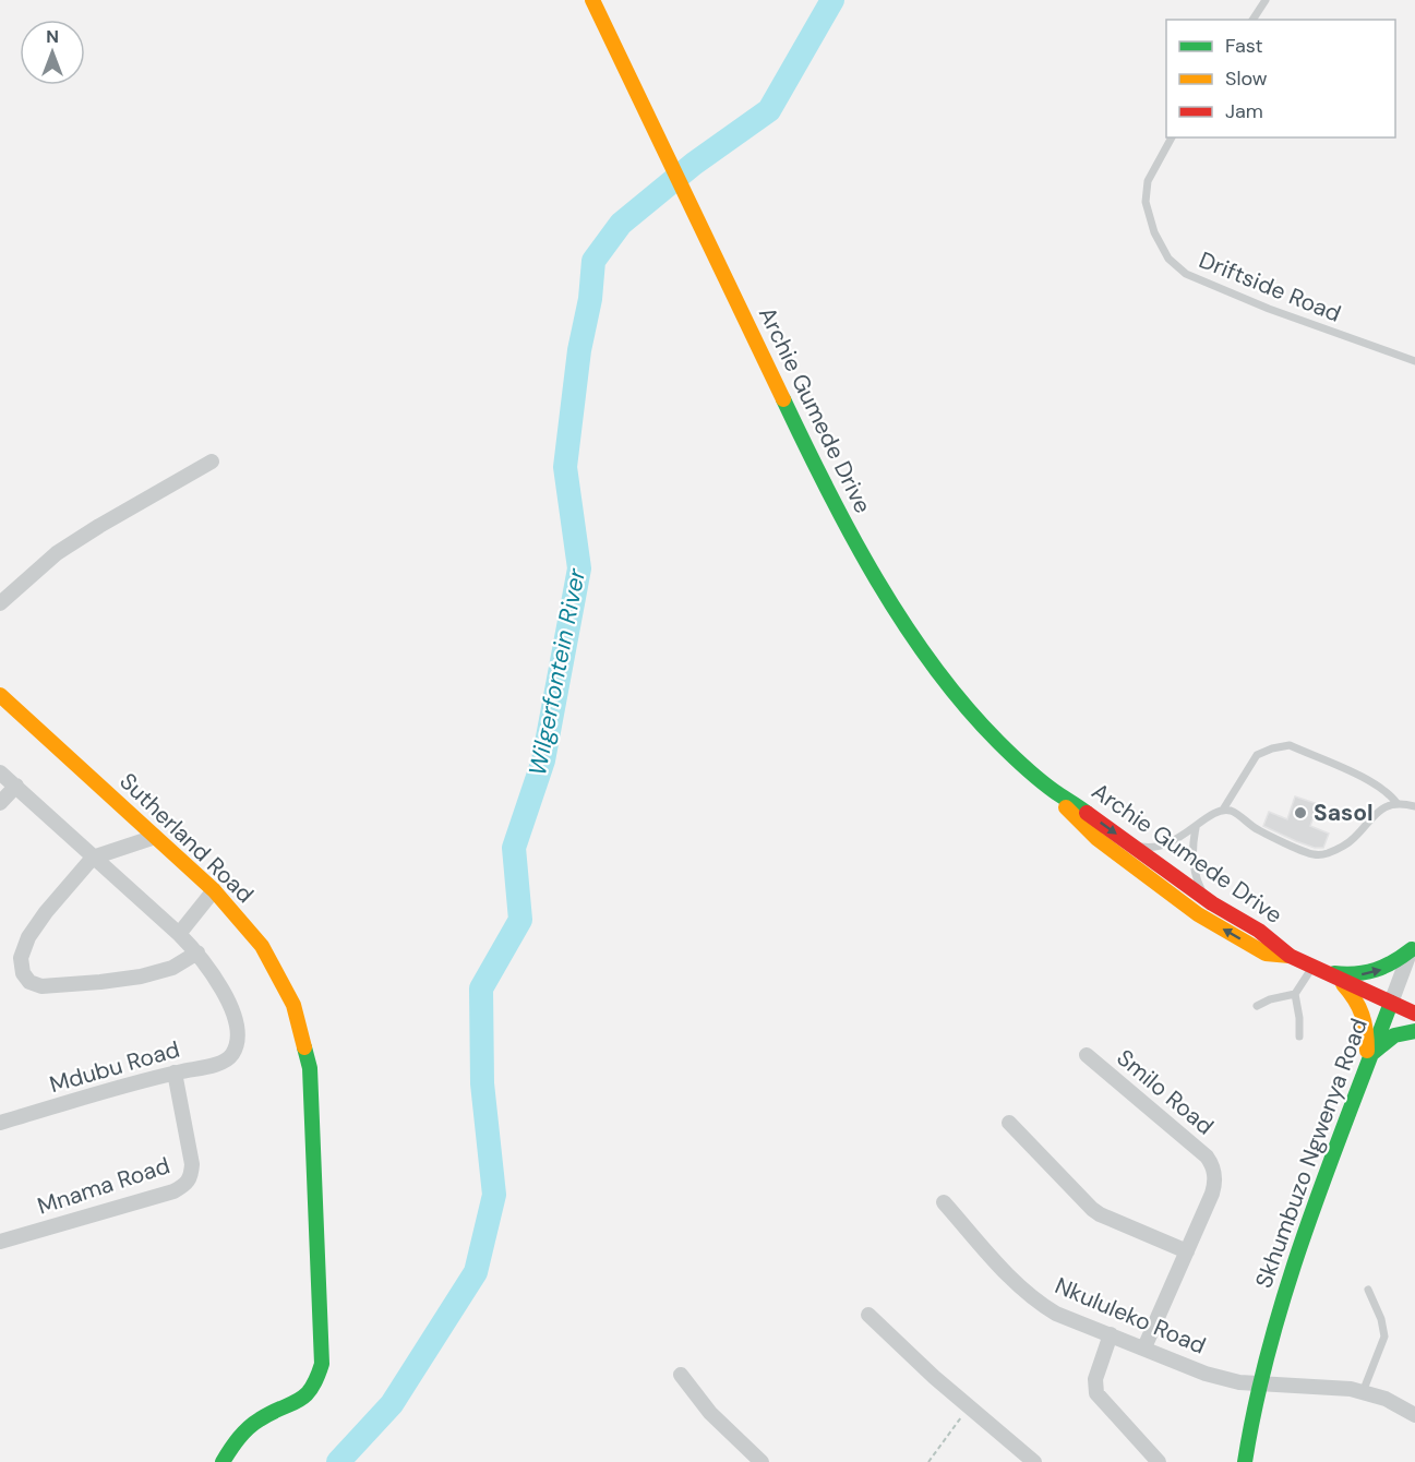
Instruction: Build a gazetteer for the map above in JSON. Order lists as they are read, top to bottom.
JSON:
{
  "streets": {
    "main road": ["Archie Gumede Drive", "Sutherland Road", "Skhumbuzo Ngwenya Road"],
    "street": [
      "Mdubu Road",
      "Smilo Road",
      "Mnama Road",
      "Nkululeko Road"
    ],
    "lane": ["Driftside Road"]
  },
  "crossings": [
    ["Archie Gumede Drive", "Skhumbuzo Ngwenya Road"],
    ["Mdubu Road", "Mnama Road"],
    ["Smilo Road", "Nkululeko Road"],
    ["Skhumbuzo Ngwenya Road", "Nkululeko Road"]
  ],
  "water": ["Wilgerfontein River"],
  "places": ["Sasol"],
  "legend": ["Fast", "Slow", "Jam"],
  "north": "top"
}
